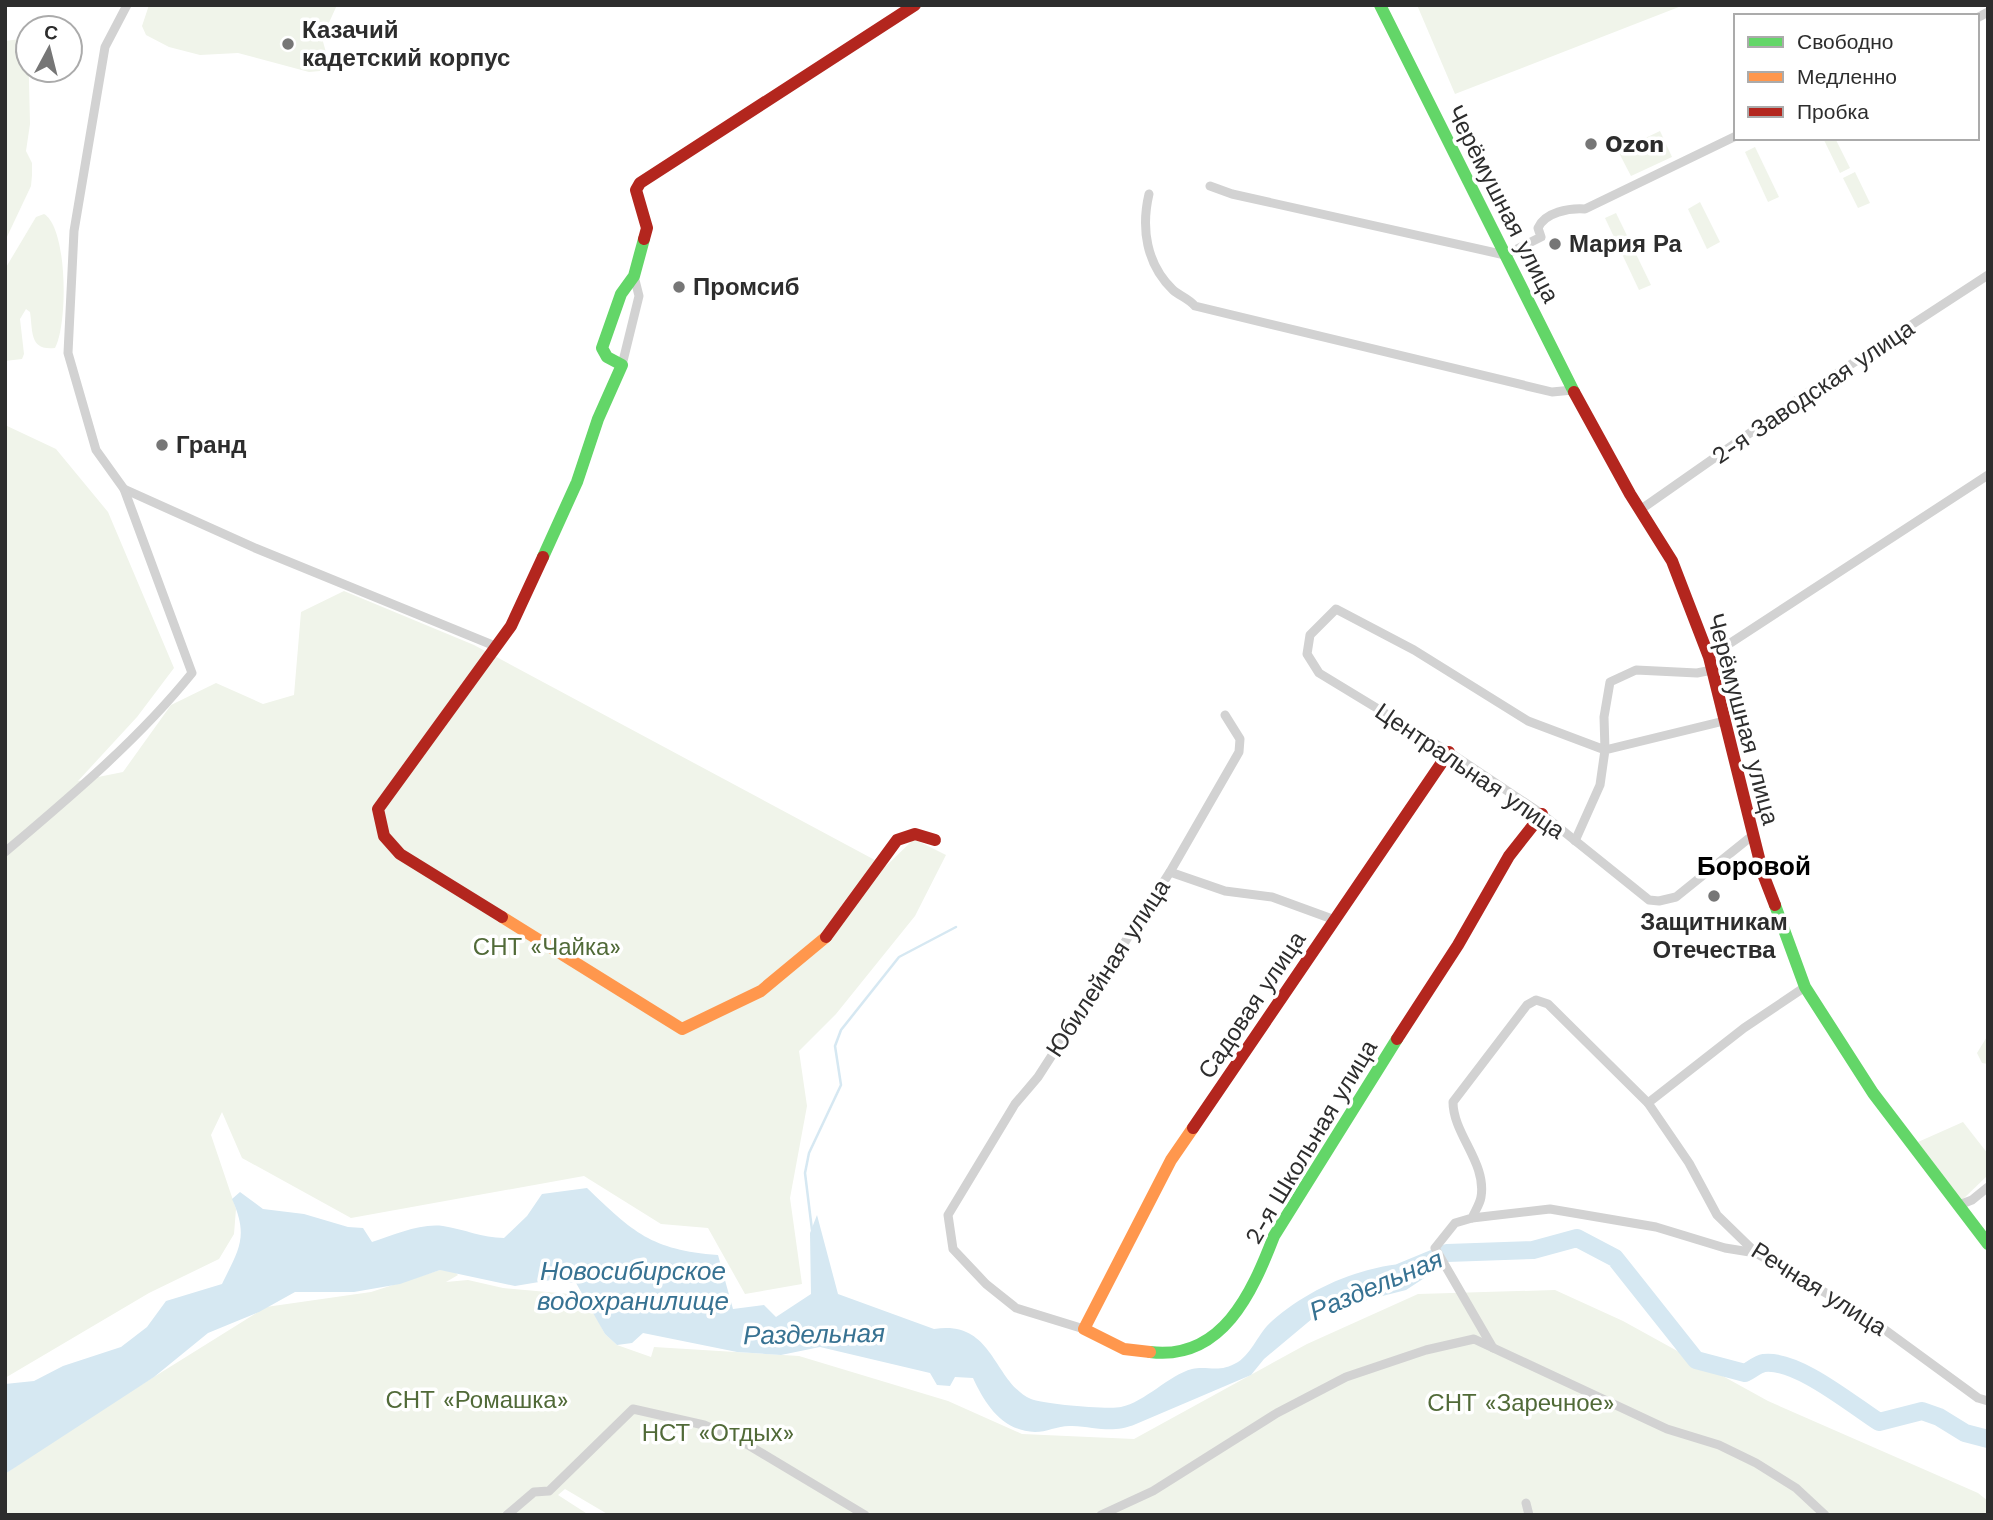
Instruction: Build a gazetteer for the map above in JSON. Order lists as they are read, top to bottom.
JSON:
{
  "streets": {
    "street": [
      "Черёмушная улица",
      "2-я Заводская улица",
      "Центральная улица",
      "Юбилейная улица",
      "Садовая улица",
      "2-я Школьная улица",
      "Речная улица"
    ]
  },
  "crossings": [
    ["Черёмушная улица", "2-я Заводская улица"],
    ["Черёмушная улица", "Центральная улица"],
    ["Центральная улица", "Садовая улица"],
    ["Центральная улица", "2-я Школьная улица"],
    ["Юбилейная улица", "Садовая улица"],
    ["Юбилейная улица", "2-я Школьная улица"],
    ["Садовая улица", "2-я Школьная улица"]
  ],
  "districts": ["Боровой"],
  "water": ["Новосибирское водохранилище", "Раздельная"],
  "parks": [
    "СНТ «Чайка»",
    "СНТ «Ромашка»",
    "СНТ «Заречное»",
    "НСТ «Отдых»"
  ],
  "places": [
    "Казачий кадетский корпус",
    "Ozon",
    "Мария Ра",
    "Промсиб",
    "Гранд",
    "Защитникам Отечества"
  ],
  "legend": ["Свободно", "Медленно", "Пробка"],
  "north": "top"
}
